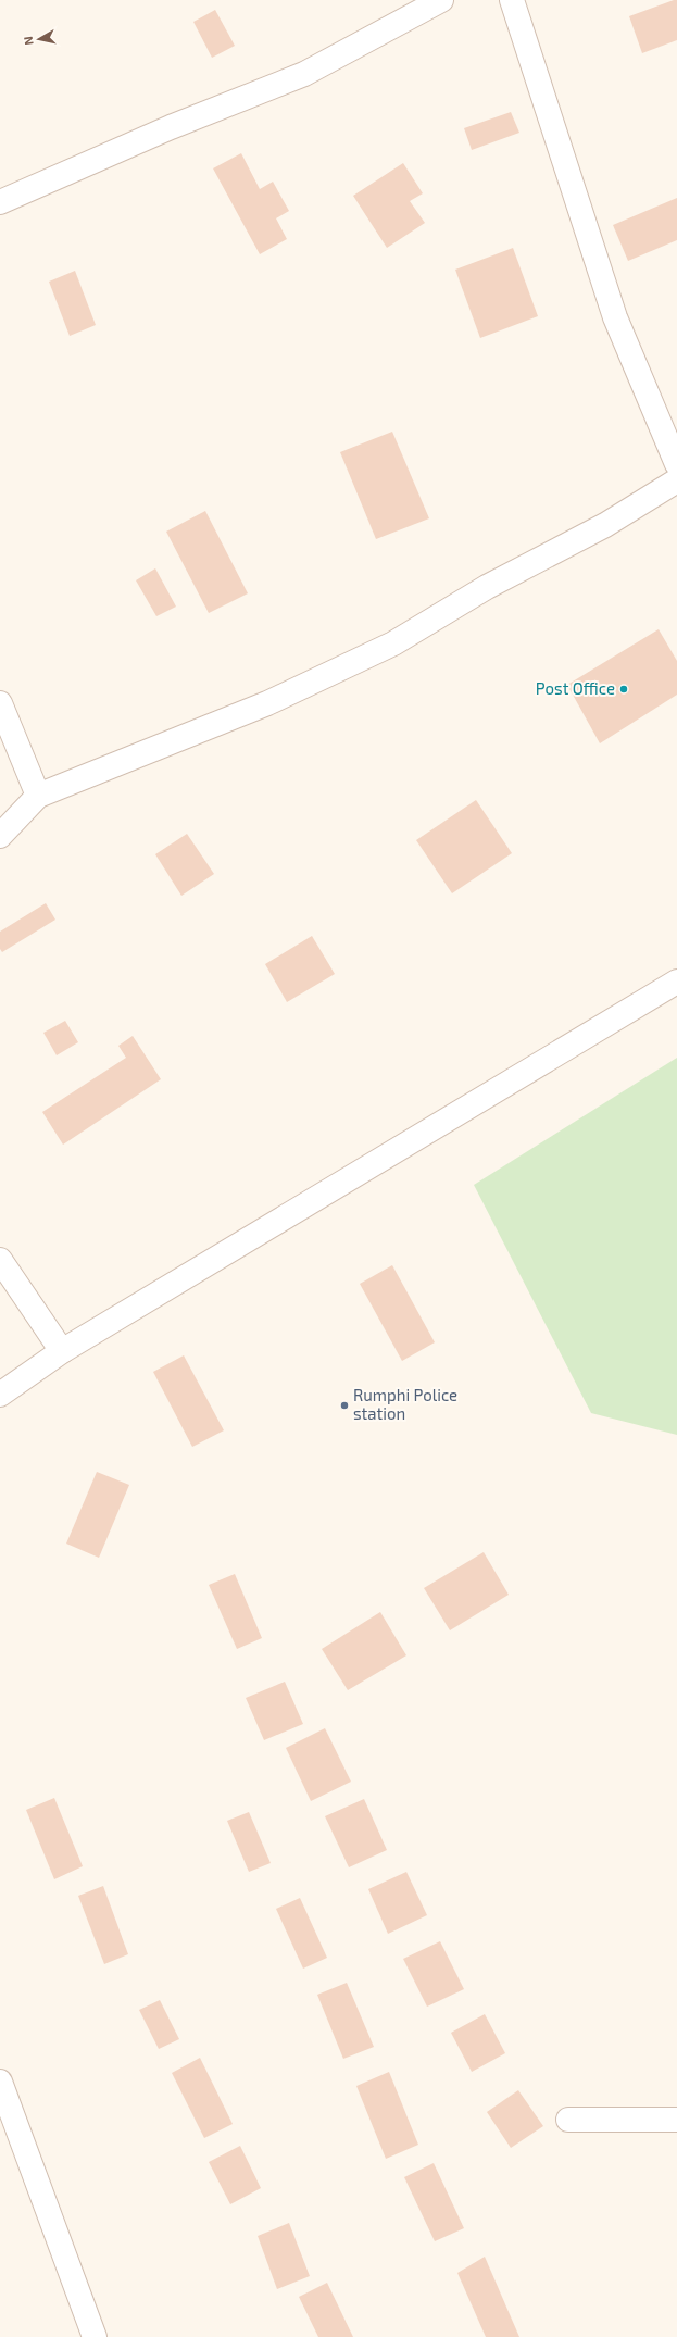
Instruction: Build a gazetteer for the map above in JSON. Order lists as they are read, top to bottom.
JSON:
{
  "places": ["Post Office", "Rumphi Police station"],
  "north": "left"
}
